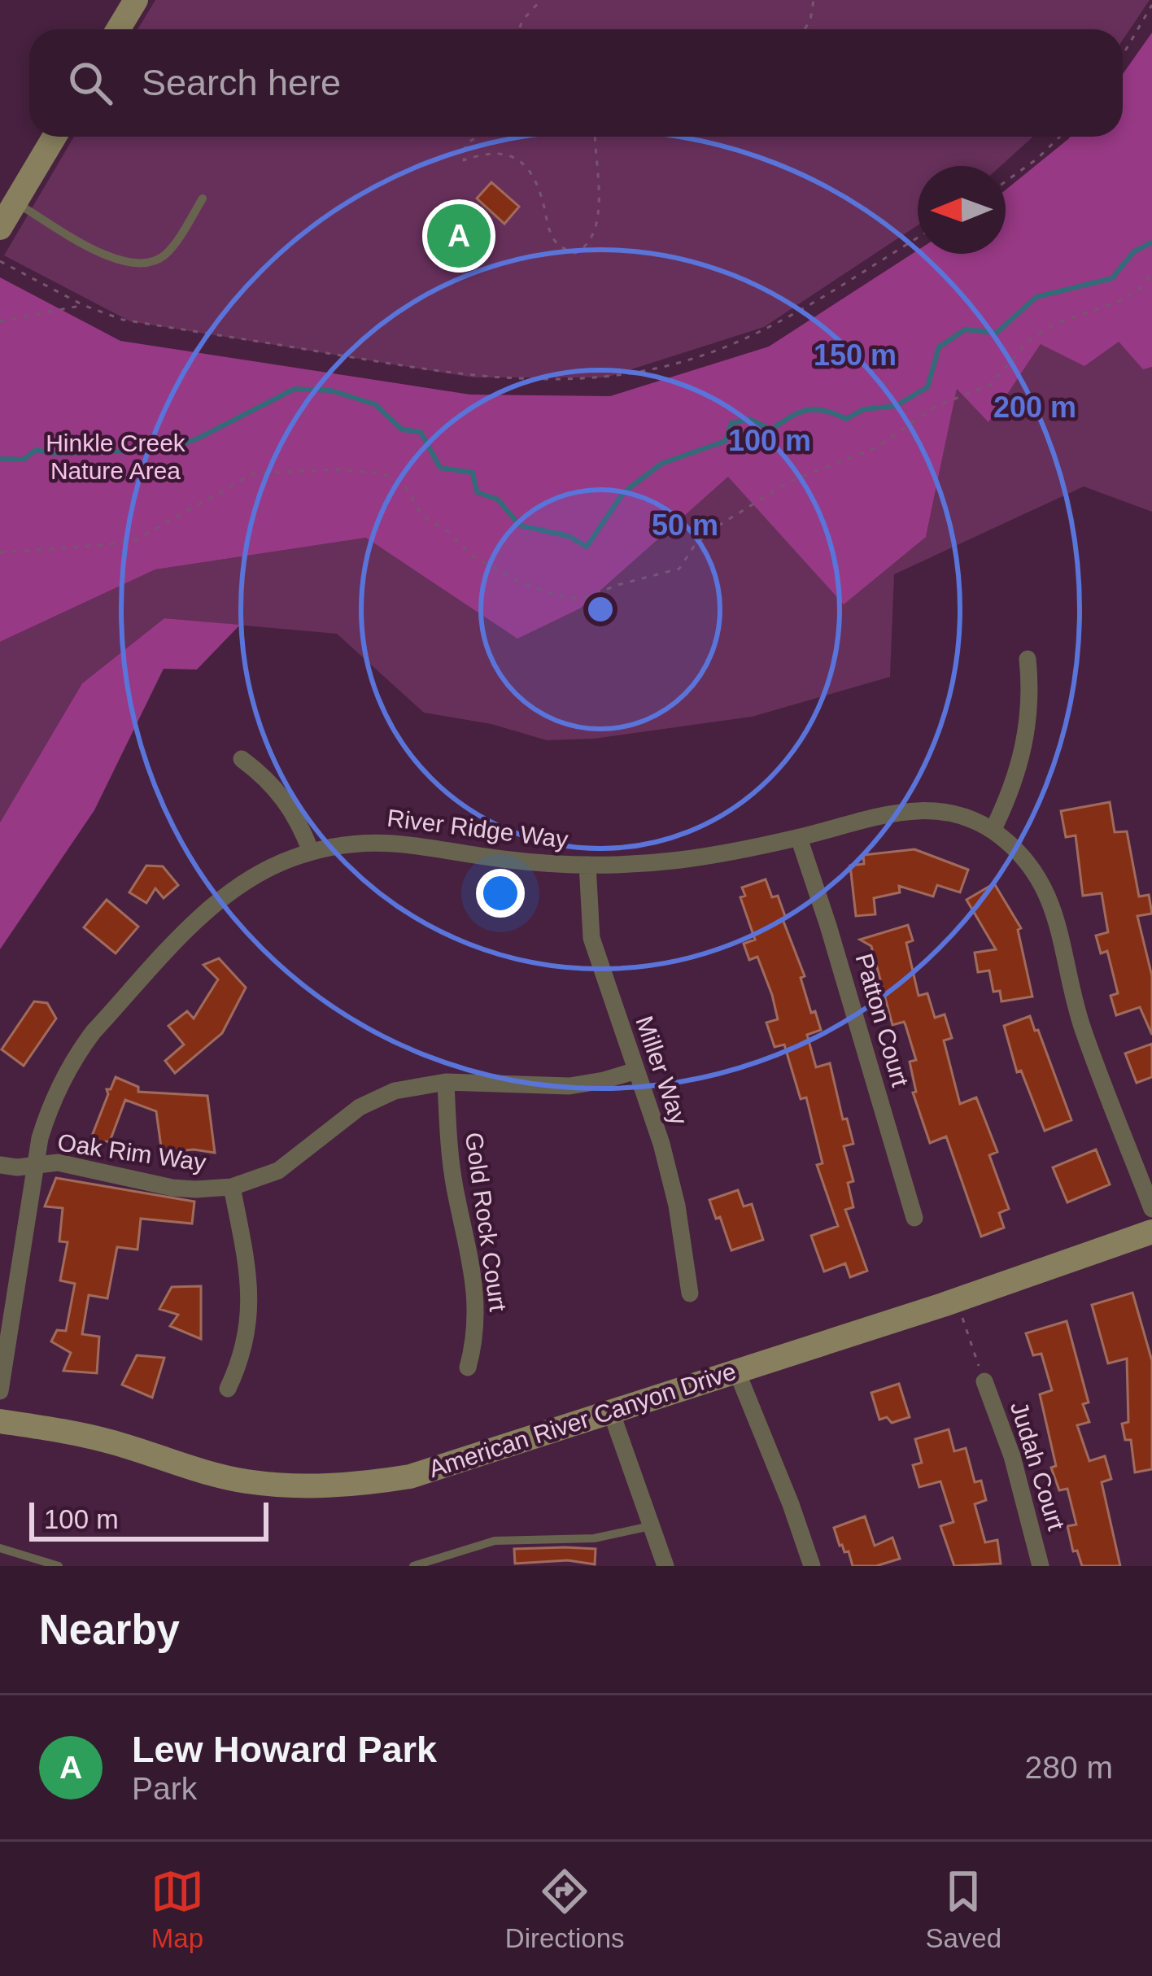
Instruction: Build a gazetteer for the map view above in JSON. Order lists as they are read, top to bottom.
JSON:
{
  "streets": {
    "main road": ["American River Canyon Drive"],
    "street": [
      "River Ridge Way",
      "Patton Court",
      "Miller Way",
      "Oak Rim Way",
      "Gold Rock Court",
      "Judah Court"
    ]
  },
  "crossings": [
    ["River Ridge Way", "Patton Court"],
    ["River Ridge Way", "Miller Way"],
    ["River Ridge Way", "Oak Rim Way"],
    ["Miller Way", "Oak Rim Way"],
    ["Oak Rim Way", "Gold Rock Court"]
  ],
  "parks": ["Hinkle Creek Nature Area"],
  "scale_bar": "100 m",
  "north": "left",
  "page": {
    "search": "Search here",
    "pins": "A",
    "scale": "100 m",
    "heading": "Nearby",
    "list": [
      {
        "mark": "A",
        "name": "Lew Howard Park",
        "note": "Park",
        "value": "280 m"
      }
    ],
    "nav": ["Map", "Directions", "Saved"]
  },
  "rings": [
    "150 m",
    "200 m",
    "100 m",
    "50 m"
  ]
}
